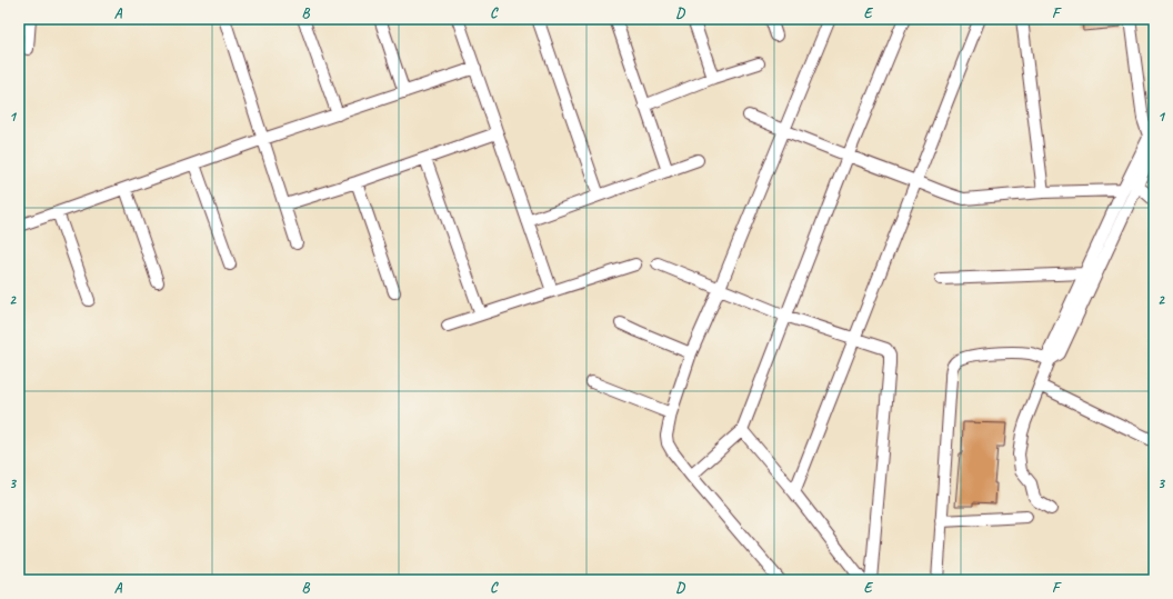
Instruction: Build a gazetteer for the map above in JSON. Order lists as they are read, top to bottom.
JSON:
{
  "grid": {
    "columns": [
      "A",
      "B",
      "C",
      "D",
      "E",
      "F"
    ],
    "rows": ["1", "2", "3"]
  }
}
